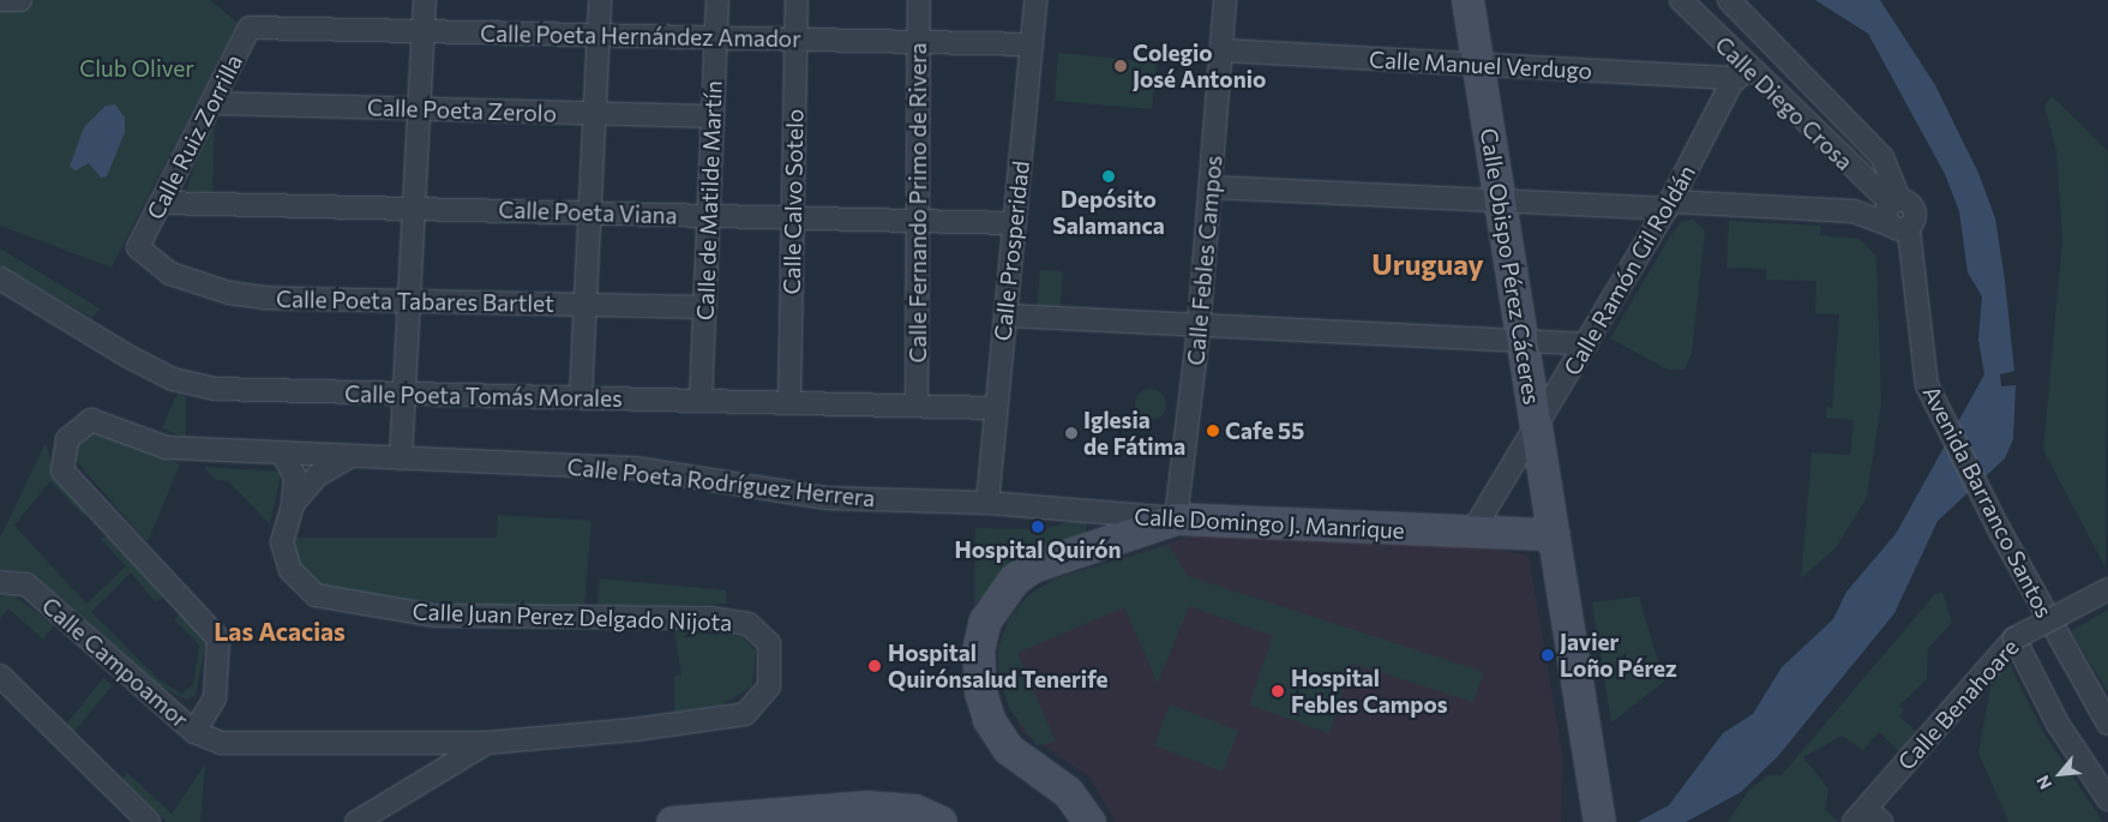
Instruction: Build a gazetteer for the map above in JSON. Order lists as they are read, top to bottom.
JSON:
{
  "streets": {
    "street": [
      "Calle Poeta Hernández Amador",
      "Calle Manuel Verdugo",
      "Calle Diego Crosa",
      "Calle Poeta Zerolo",
      "Calle Ruiz Zorrilla",
      "Calle de Matilde Martín",
      "Calle Calvo Sotelo",
      "Calle Fernando Primo de Rivera",
      "Calle Poeta Viana",
      "Calle Prosperidad",
      "Calle Febles Campos",
      "Calle Obispo Pérez Cáceres",
      "Calle Ramón Gil Roldán",
      "Calle Poeta Tabares Bartlet",
      "Calle Poeta Tomás Morales",
      "Calle Poeta Rodríguez Herrera",
      "Avenida Barranco Santos",
      "Calle Domingo J. Manrique",
      "Calle Juan Perez Delgado Nijota",
      "Calle Campoamor",
      "Calle Benahoare"
    ]
  },
  "crossings": [
    ["Calle Poeta Hernández Amador", "Calle Ruiz Zorrilla"],
    ["Calle Poeta Hernández Amador", "Calle de Matilde Martín"],
    ["Calle Poeta Hernández Amador", "Calle Calvo Sotelo"],
    ["Calle Poeta Hernández Amador", "Calle Fernando Primo de Rivera"],
    ["Calle Poeta Hernández Amador", "Calle Prosperidad"],
    ["Calle Manuel Verdugo", "Calle Diego Crosa"],
    ["Calle Manuel Verdugo", "Calle Febles Campos"],
    ["Calle Manuel Verdugo", "Calle Obispo Pérez Cáceres"],
    ["Calle Manuel Verdugo", "Calle Ramón Gil Roldán"],
    ["Calle Diego Crosa", "Calle Ramón Gil Roldán"],
    ["Calle Diego Crosa", "Avenida Barranco Santos"],
    ["Calle Poeta Zerolo", "Calle Ruiz Zorrilla"],
    ["Calle Poeta Zerolo", "Calle de Matilde Martín"],
    ["Calle Ruiz Zorrilla", "Calle Poeta Viana"],
    ["Calle Ruiz Zorrilla", "Calle Poeta Tabares Bartlet"],
    ["Calle de Matilde Martín", "Calle Poeta Viana"],
    ["Calle de Matilde Martín", "Calle Poeta Tabares Bartlet"],
    ["Calle de Matilde Martín", "Calle Poeta Tomás Morales"],
    ["Calle Calvo Sotelo", "Calle Poeta Viana"],
    ["Calle Calvo Sotelo", "Calle Poeta Tomás Morales"],
    ["Calle Fernando Primo de Rivera", "Calle Poeta Viana"],
    ["Calle Fernando Primo de Rivera", "Calle Poeta Tomás Morales"],
    ["Calle Poeta Viana", "Calle Prosperidad"],
    ["Calle Prosperidad", "Calle Poeta Tomás Morales"],
    ["Calle Prosperidad", "Calle Poeta Rodríguez Herrera"],
    ["Calle Prosperidad", "Calle Domingo J. Manrique"],
    ["Calle Febles Campos", "Calle Domingo J. Manrique"],
    ["Calle Obispo Pérez Cáceres", "Calle Ramón Gil Roldán"],
    ["Calle Obispo Pérez Cáceres", "Calle Domingo J. Manrique"],
    ["Calle Ramón Gil Roldán", "Calle Domingo J. Manrique"],
    ["Calle Poeta Rodríguez Herrera", "Calle Domingo J. Manrique"],
    ["Calle Poeta Rodríguez Herrera", "Calle Juan Perez Delgado Nijota"],
    ["Calle Poeta Rodríguez Herrera", "Calle Campoamor"],
    ["Calle Juan Perez Delgado Nijota", "Calle Campoamor"]
  ],
  "districts": ["Uruguay", "Las Acacias"],
  "parks": ["Club Oliver"],
  "places": [
    "Colegio José Antonio",
    "Depósito Salamanca",
    "Cafe 55",
    "Iglesia de Fátima",
    "Hospital Quirón",
    "Javier Loño Pérez",
    "Hospital Quirónsalud Tenerife",
    "Hospital Febles Campos"
  ],
  "north": "bottom left"
}
